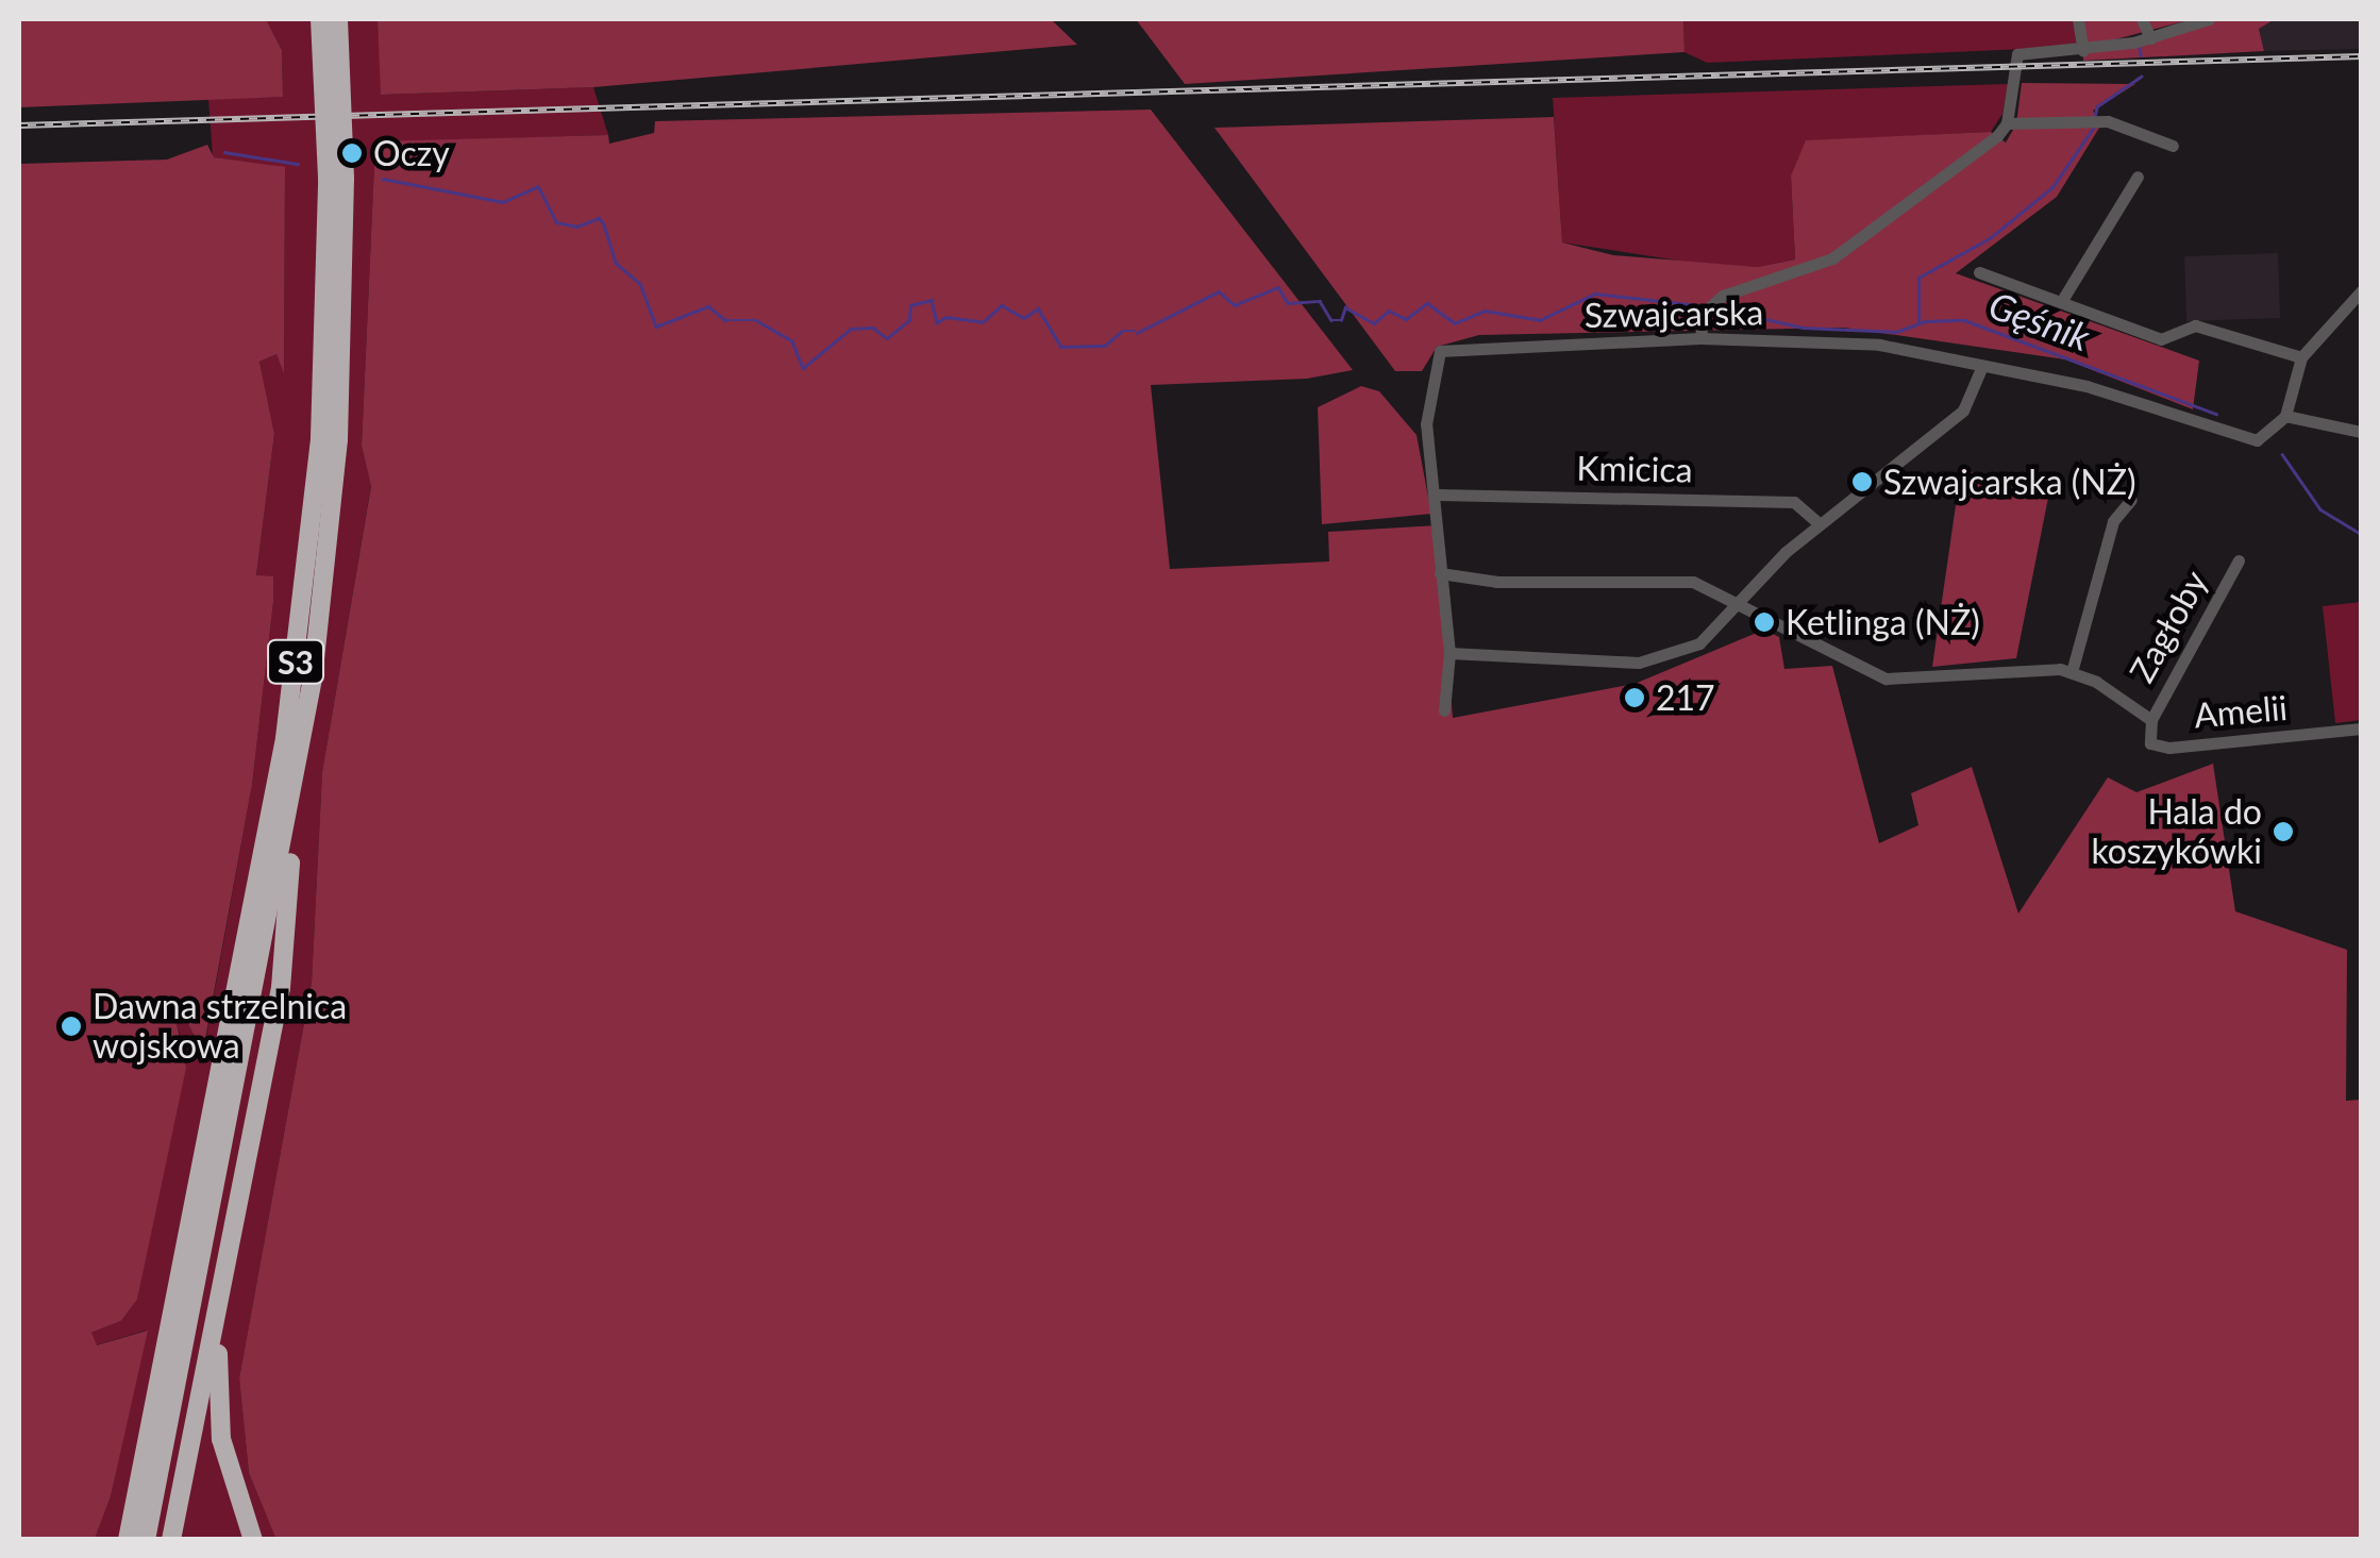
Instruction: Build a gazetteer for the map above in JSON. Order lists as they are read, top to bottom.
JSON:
{
  "streets": {
    "highway": ["S3"],
    "street": [
      "Szwajcarska",
      "Kmicica",
      "Zagłoby",
      "Amelii"
    ]
  },
  "crossings": [
    ["Szwajcarska", "Kmicica"],
    ["Zagłoby", "Amelii"]
  ],
  "water": ["Gęśnik"],
  "places": [
    "Oczy",
    "Szwajcarska (NŻ)",
    "Ketlinga (NŻ)",
    "217",
    "Hala do koszykówki",
    "Dawna strzelnica wojskowa"
  ]
}
